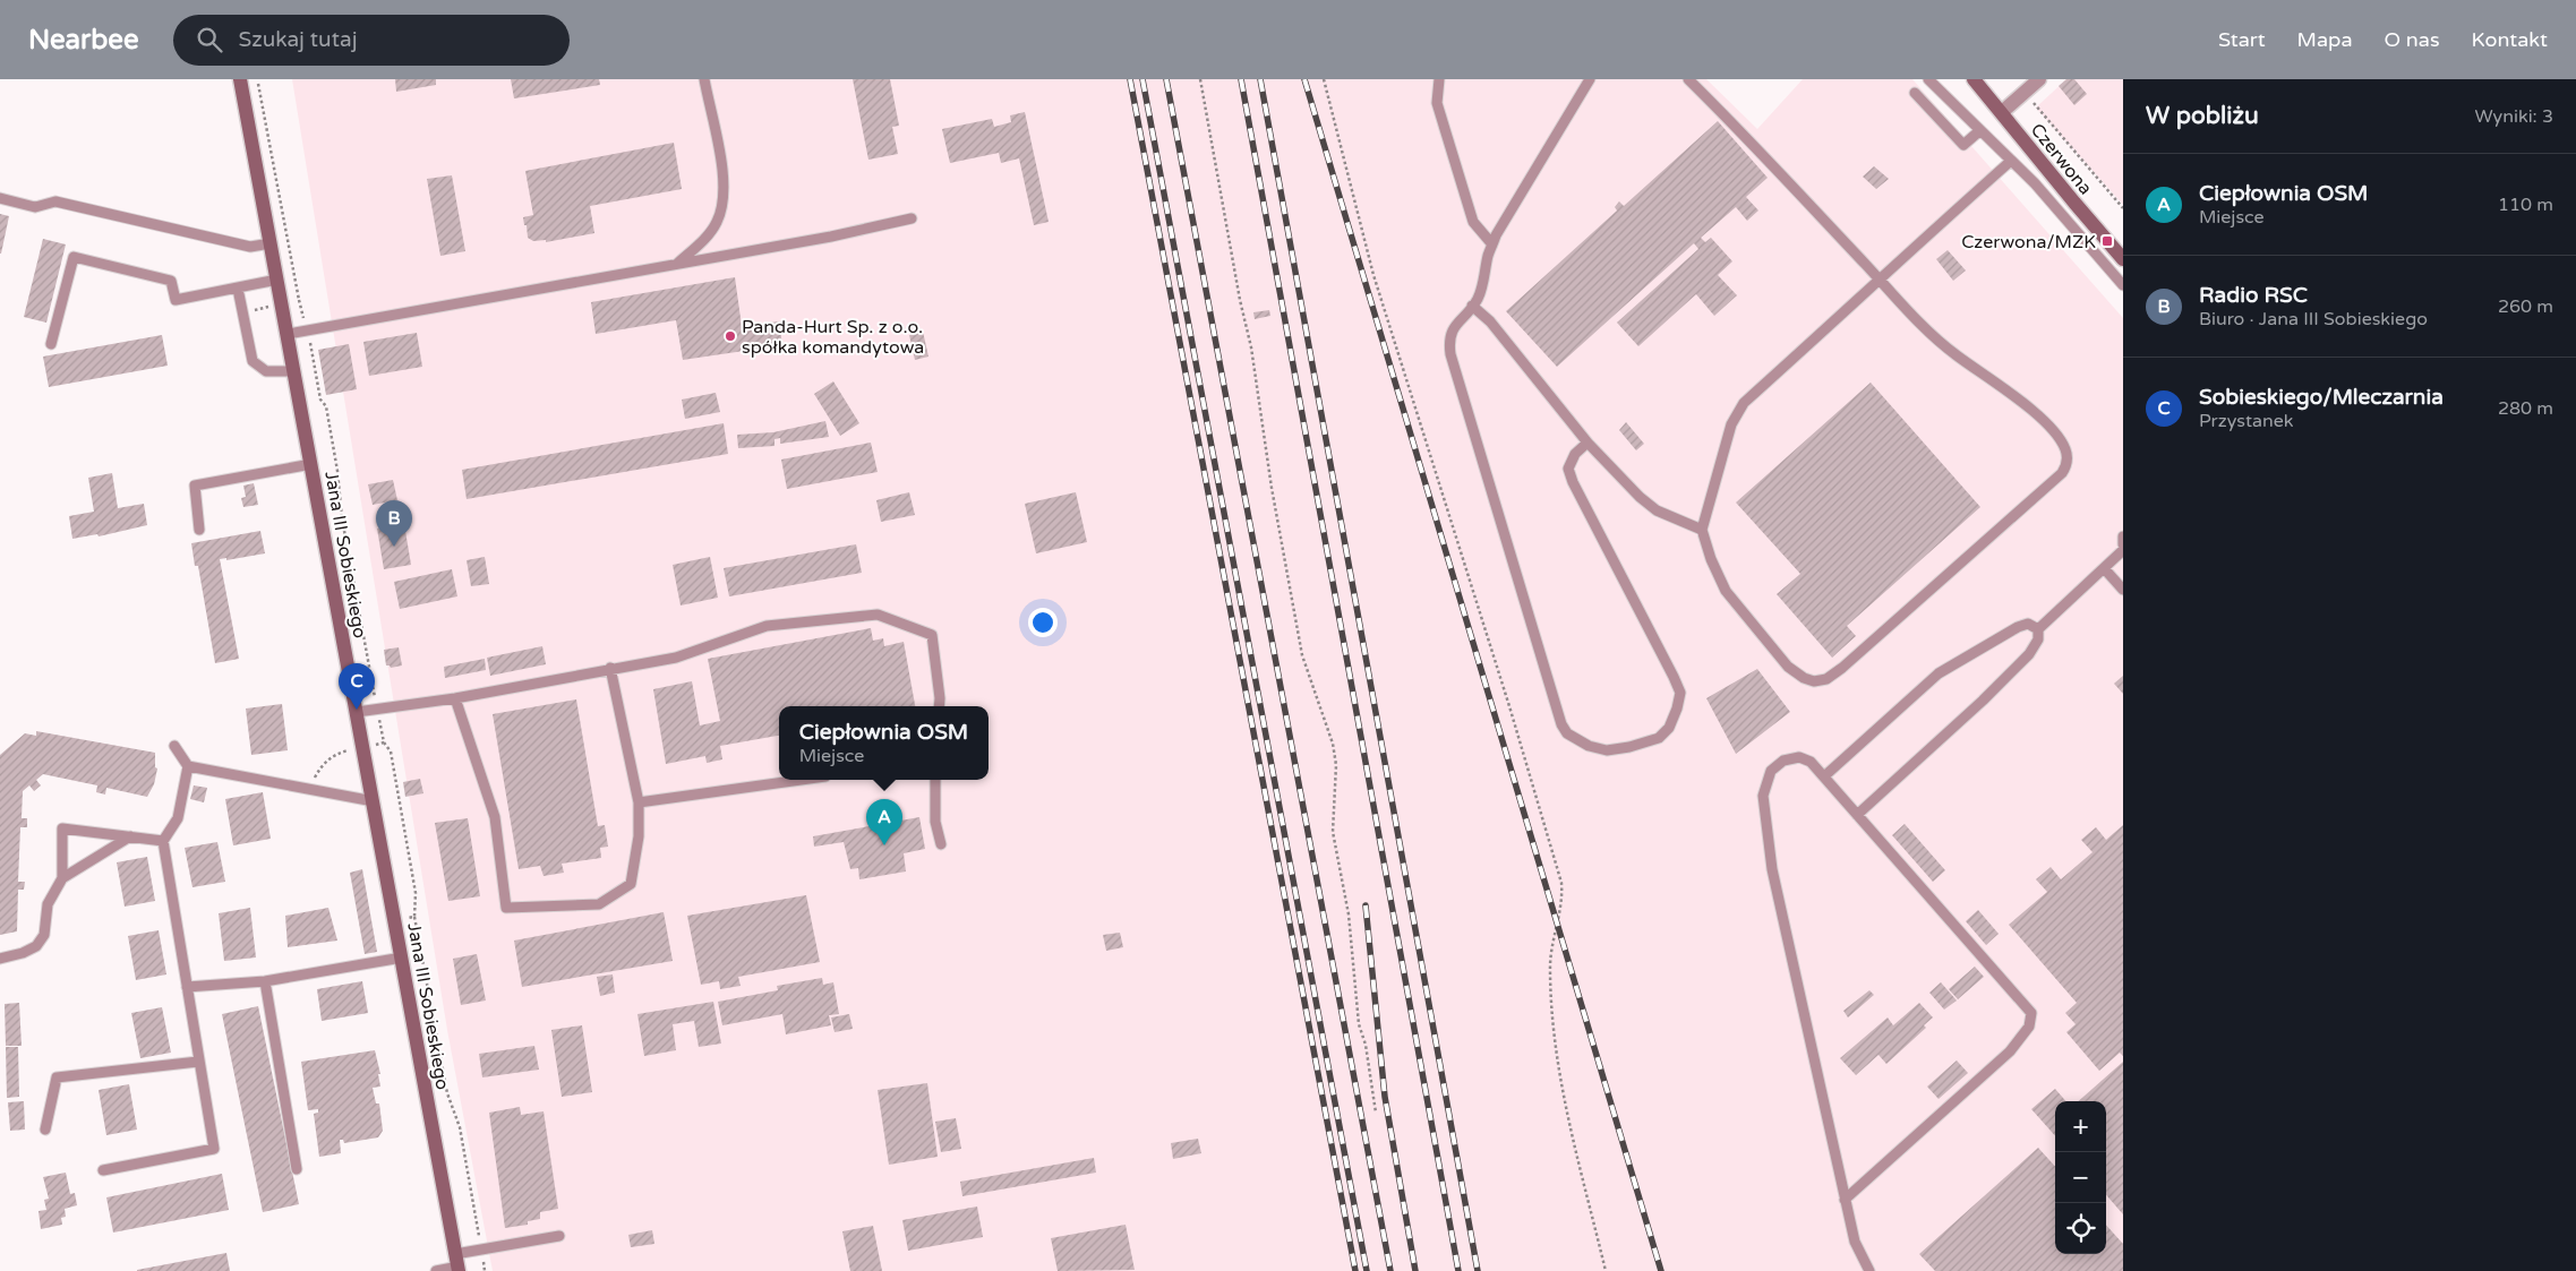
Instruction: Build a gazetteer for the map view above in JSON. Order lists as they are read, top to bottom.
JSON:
{
  "streets": {
    "main road": ["Czerwona", "Jana III Sobieskiego"]
  },
  "places": {
    "transit": ["Czerwona/MZK"],
    "other": ["Panda-Hurt Sp. z o.o. spółka komandytowa"]
  },
  "page": {
    "header": "Nearbee",
    "search": "Szukaj tutaj",
    "nav": [
      "Start",
      "Mapa",
      "O nas",
      "Kontakt"
    ],
    "heading": ["W pobliżu", "Wyniki: 3"],
    "list": [
      {
        "mark": "A",
        "name": "Ciepłownia OSM",
        "note": "Miejsce",
        "value": "110 m"
      },
      {
        "mark": "B",
        "name": "Radio RSC",
        "note": "Biuro · Jana III Sobieskiego",
        "value": "260 m"
      },
      {
        "mark": "C",
        "name": "Sobieskiego/Mleczarnia",
        "note": "Przystanek",
        "value": "280 m"
      }
    ],
    "pins": ["B", "C", "A"],
    "popup": ["Ciepłownia OSM", "Miejsce"],
    "map_buttons": ["+", "−"]
  }
}
